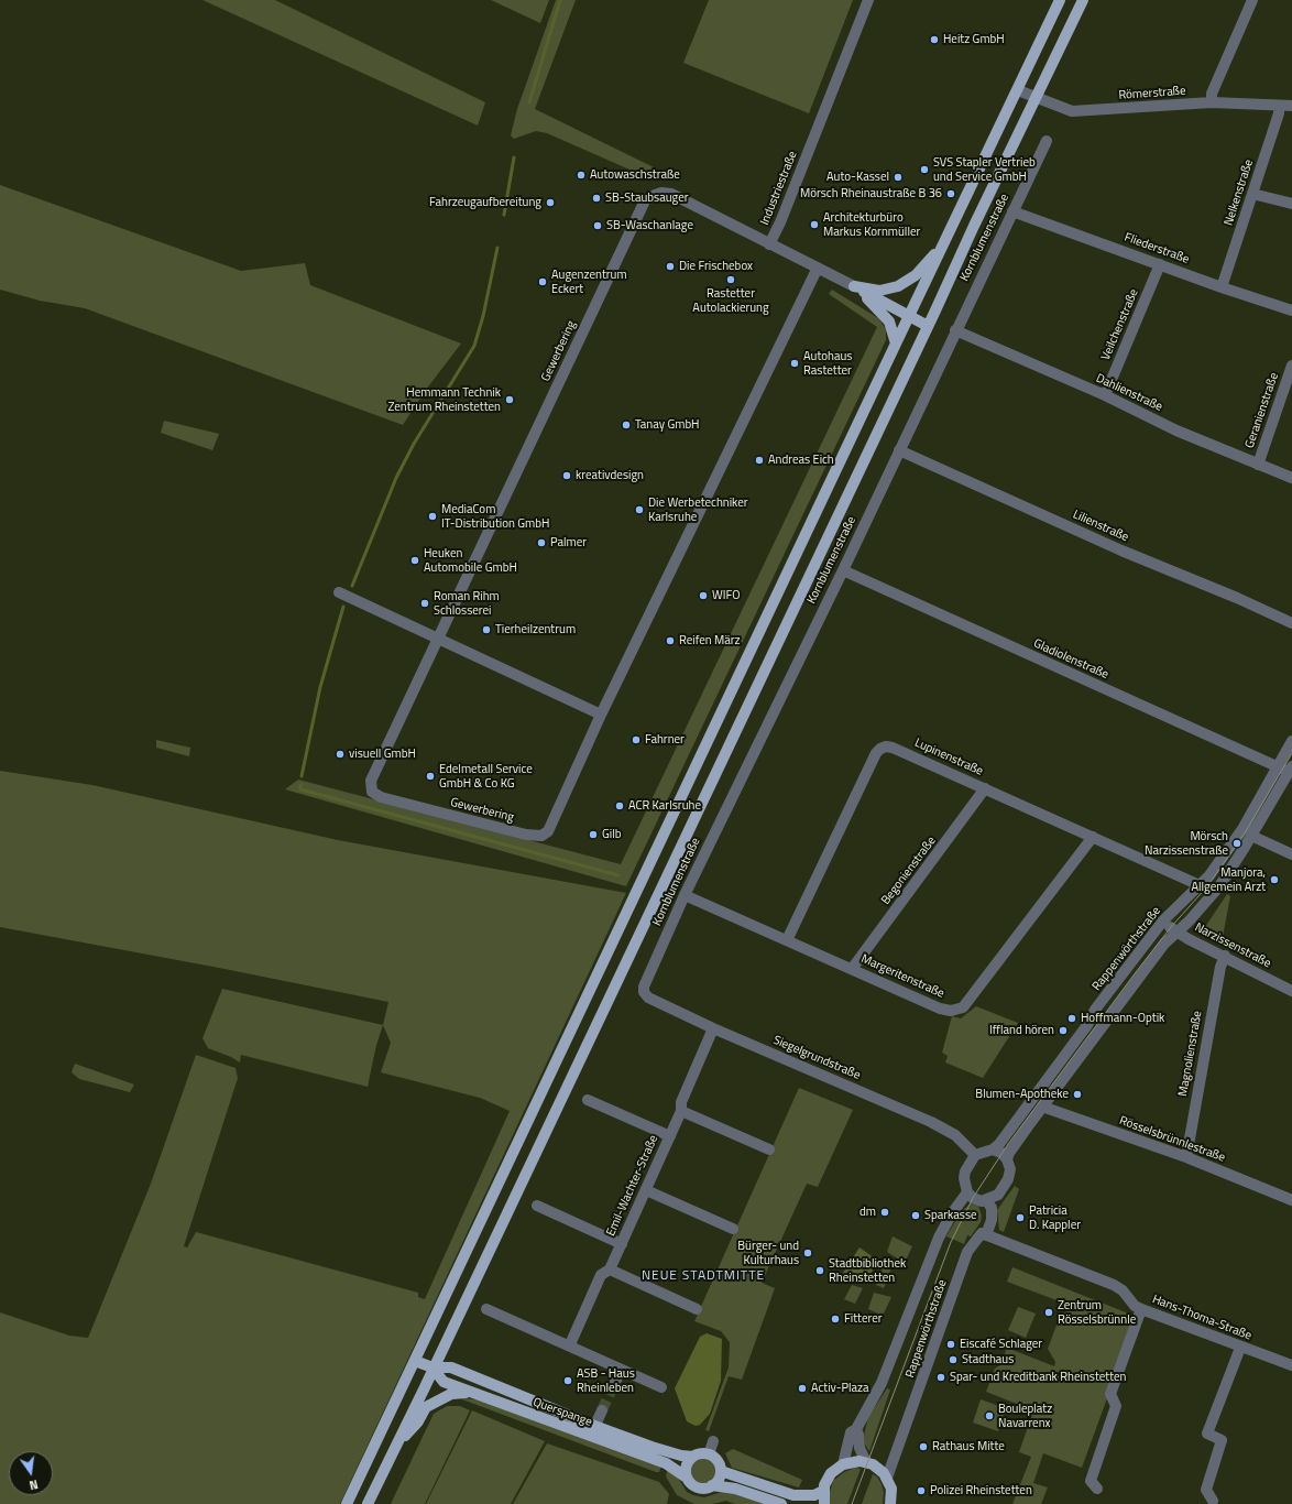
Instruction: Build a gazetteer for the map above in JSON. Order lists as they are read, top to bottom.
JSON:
{
  "streets": {
    "main road": ["Industriestraße", "Querspange"],
    "street": [
      "Römerstraße",
      "Nelkenstraße",
      "Kornblumenstraße",
      "Fliederstraße",
      "Veilchenstraße",
      "Gewerbering",
      "Dahlienstraße",
      "Geranienstraße",
      "Lilienstraße",
      "Gladiolenstraße",
      "Lupinenstraße",
      "Begonienstraße",
      "Narzissenstraße",
      "Rappenwörthstraße",
      "Margeritenstraße",
      "Magnolienstraße",
      "Siegelgrundstraße",
      "Rösselsbrünnlestraße",
      "Emil-Wachter-Straße",
      "Hans-Thoma-Straße"
    ]
  },
  "crossings": [
    ["Römerstraße", "Nelkenstraße"],
    ["Industriestraße", "Gewerbering"],
    ["Nelkenstraße", "Fliederstraße"],
    ["Kornblumenstraße", "Fliederstraße"],
    ["Kornblumenstraße", "Dahlienstraße"],
    ["Kornblumenstraße", "Lilienstraße"],
    ["Kornblumenstraße", "Gladiolenstraße"],
    ["Kornblumenstraße", "Margeritenstraße"],
    ["Kornblumenstraße", "Siegelgrundstraße"],
    ["Fliederstraße", "Veilchenstraße"],
    ["Veilchenstraße", "Dahlienstraße"],
    ["Dahlienstraße", "Geranienstraße"],
    ["Gladiolenstraße", "Rappenwörthstraße"],
    ["Lupinenstraße", "Begonienstraße"],
    ["Lupinenstraße", "Rappenwörthstraße"],
    ["Lupinenstraße", "Margeritenstraße"],
    ["Begonienstraße", "Margeritenstraße"],
    ["Narzissenstraße", "Rappenwörthstraße"],
    ["Narzissenstraße", "Magnolienstraße"],
    ["Rappenwörthstraße", "Siegelgrundstraße"],
    ["Rappenwörthstraße", "Rösselsbrünnlestraße"],
    ["Rappenwörthstraße", "Hans-Thoma-Straße"],
    ["Magnolienstraße", "Rösselsbrünnlestraße"],
    ["Siegelgrundstraße", "Emil-Wachter-Straße"]
  ],
  "districts": ["NEUE STADTMITTE"],
  "places": [
    "Heitz GmbH",
    "SVS Stapler Vertrieb und Service GmbH",
    "Autowaschstraße",
    "Auto-Kassel",
    "Mörsch Rheinaustraße B 36",
    "SB-Staubsauger",
    "Fahrzeugaufbereitung",
    "Architekturbüro Markus Kornmüller",
    "SB-Waschanlage",
    "Die Frischebox",
    "Rastetter Autolackierung",
    "Augenzentrum Eckert",
    "Autohaus Rastetter",
    "Hemmann Technik Zentrum Rheinstetten",
    "Tanay GmbH",
    "Andreas Eich",
    "kreativdesign",
    "Die Werbetechniker Karlsruhe",
    "MediaCom IT-Distribution GmbH",
    "Palmer",
    "Heuken Automobile GmbH",
    "WIFO",
    "Roman Rihm Schlosserei",
    "Tierheilzentrum",
    "Reifen März",
    "Fahrner",
    "visuell GmbH",
    "Edelmetall Service GmbH & Co KG",
    "ACR Karlsruhe",
    "Gilb",
    "Mörsch Narzissenstraße",
    "Manjora, Allgemein Arzt",
    "Hoffmann-Optik",
    "Iffland hören",
    "Blumen-Apotheke",
    "dm",
    "Sparkasse",
    "Patricia D. Kappler",
    "Bürger- und Kulturhaus",
    "Stadtbibliothek Rheinstetten",
    "Zentrum Rösselsbrünnle",
    "Fitterer",
    "Eiscafé Schlager",
    "Stadthaus",
    "Spar- und Kreditbank Rheinstetten",
    "ASB - Haus Rheinleben",
    "Activ-Plaza",
    "Bouleplatz Navarrenx",
    "Rathaus Mitte",
    "Polizei Rheinstetten"
  ],
  "north": "bottom"
}
